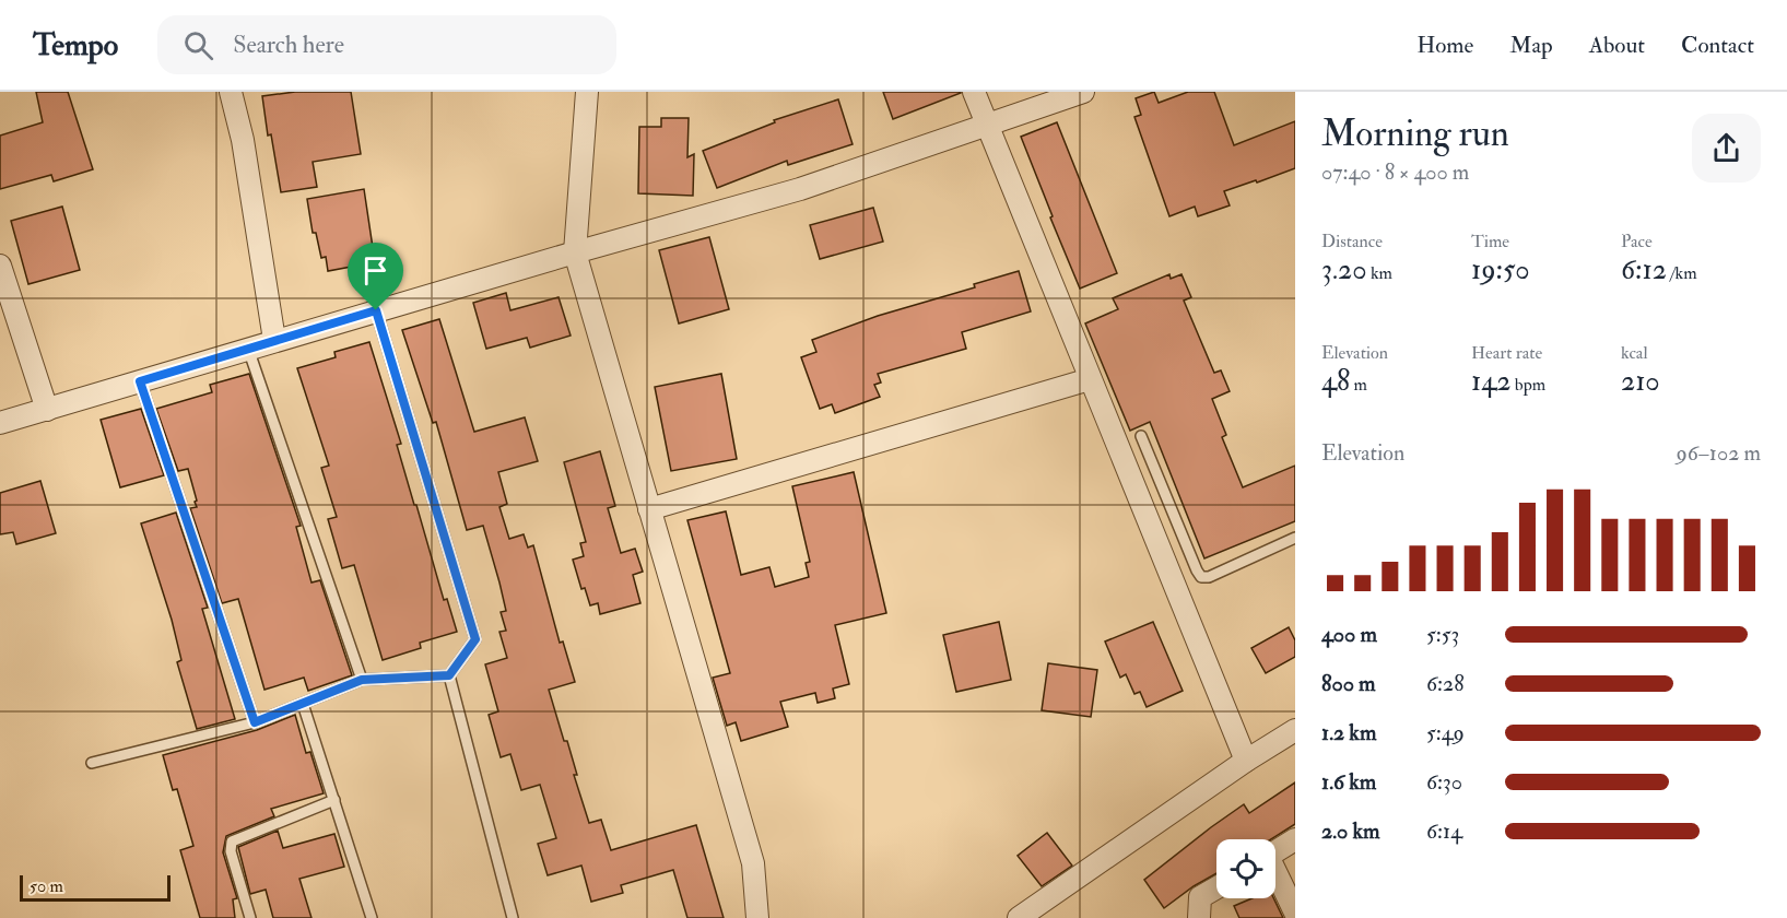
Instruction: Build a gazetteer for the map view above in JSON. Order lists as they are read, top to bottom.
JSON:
{
  "scale_bar": "50 m",
  "page": {
    "header": "Tempo",
    "search": "Search here",
    "nav": [
      "Home",
      "Map",
      "About",
      "Contact"
    ],
    "heading": ["Morning run", "07:40 · 8 × 400 m"],
    "stats": [
      ["Distance", "3.20 km"],
      ["Time", "19:50"],
      ["Pace", "6:12 /km"],
      ["Elevation", "48 m"],
      ["Heart rate", "142 bpm"],
      ["kcal", "210"]
    ],
    "chart": ["Elevation", "96–102 m"],
    "list": [
      {
        "name": "400 m",
        "note": "5:53"
      },
      {
        "name": "800 m",
        "note": "6:28"
      },
      {
        "name": "1.2 km",
        "note": "5:49"
      },
      {
        "name": "1.6 km",
        "note": "6:30"
      },
      {
        "name": "2.0 km",
        "note": "6:14"
      }
    ],
    "scale": "50 m"
  }
}
